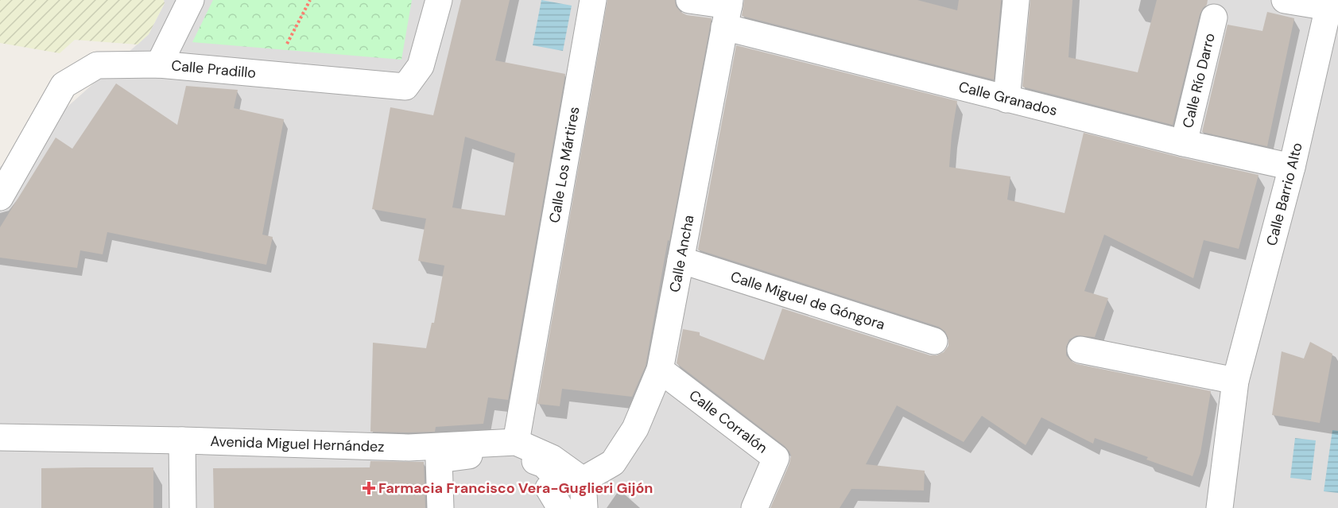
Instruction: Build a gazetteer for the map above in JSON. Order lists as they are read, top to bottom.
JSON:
{
  "streets": {
    "street": [
      "Calle Pradillo",
      "Calle Río Darro",
      "Calle Granados",
      "Calle Los Mártires",
      "Calle Barrio Alto",
      "Calle Ancha",
      "Calle Miguel de Góngora",
      "Calle Corralón",
      "Avenida Miguel Hernández"
    ]
  },
  "crossings": [
    ["Calle Río Darro", "Calle Granados"],
    ["Calle Granados", "Calle Barrio Alto"],
    ["Calle Granados", "Calle Ancha"],
    ["Calle Los Mártires", "Avenida Miguel Hernández"],
    ["Calle Ancha", "Calle Miguel de Góngora"],
    ["Calle Ancha", "Calle Corralón"],
    ["Calle Ancha", "Avenida Miguel Hernández"]
  ],
  "places": {
    "health": ["Farmacia Francisco Vera-Guglieri Gijón"]
  }
}
